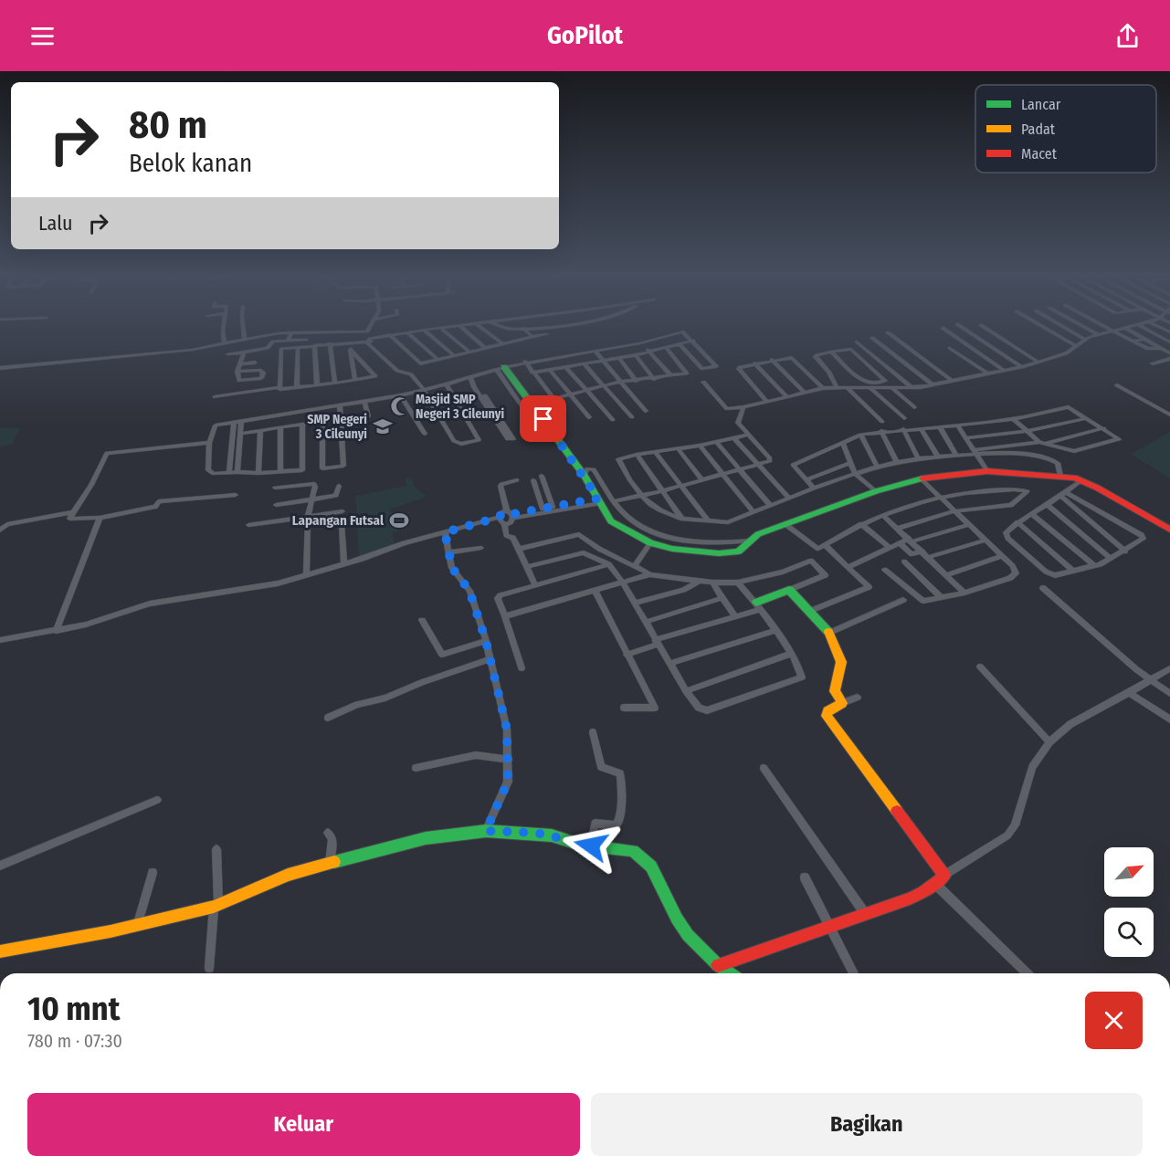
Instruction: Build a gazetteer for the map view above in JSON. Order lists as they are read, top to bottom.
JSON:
{
  "places": {
    "mosque": ["Masjid SMP Negeri 3 Cileunyi"],
    "school or university": ["SMP Negeri 3 Cileunyi"],
    "sports": ["Lapangan Futsal"]
  },
  "legend": ["Lancar", "Padat", "Macet"],
  "north": "top right",
  "page": {
    "header": "GoPilot",
    "turn": ["80 m", "Belok kanan"],
    "then": "Lalu",
    "heading": ["10 mnt", "780 m · 07:30"],
    "buttons": ["Keluar", "Bagikan"]
  }
}
